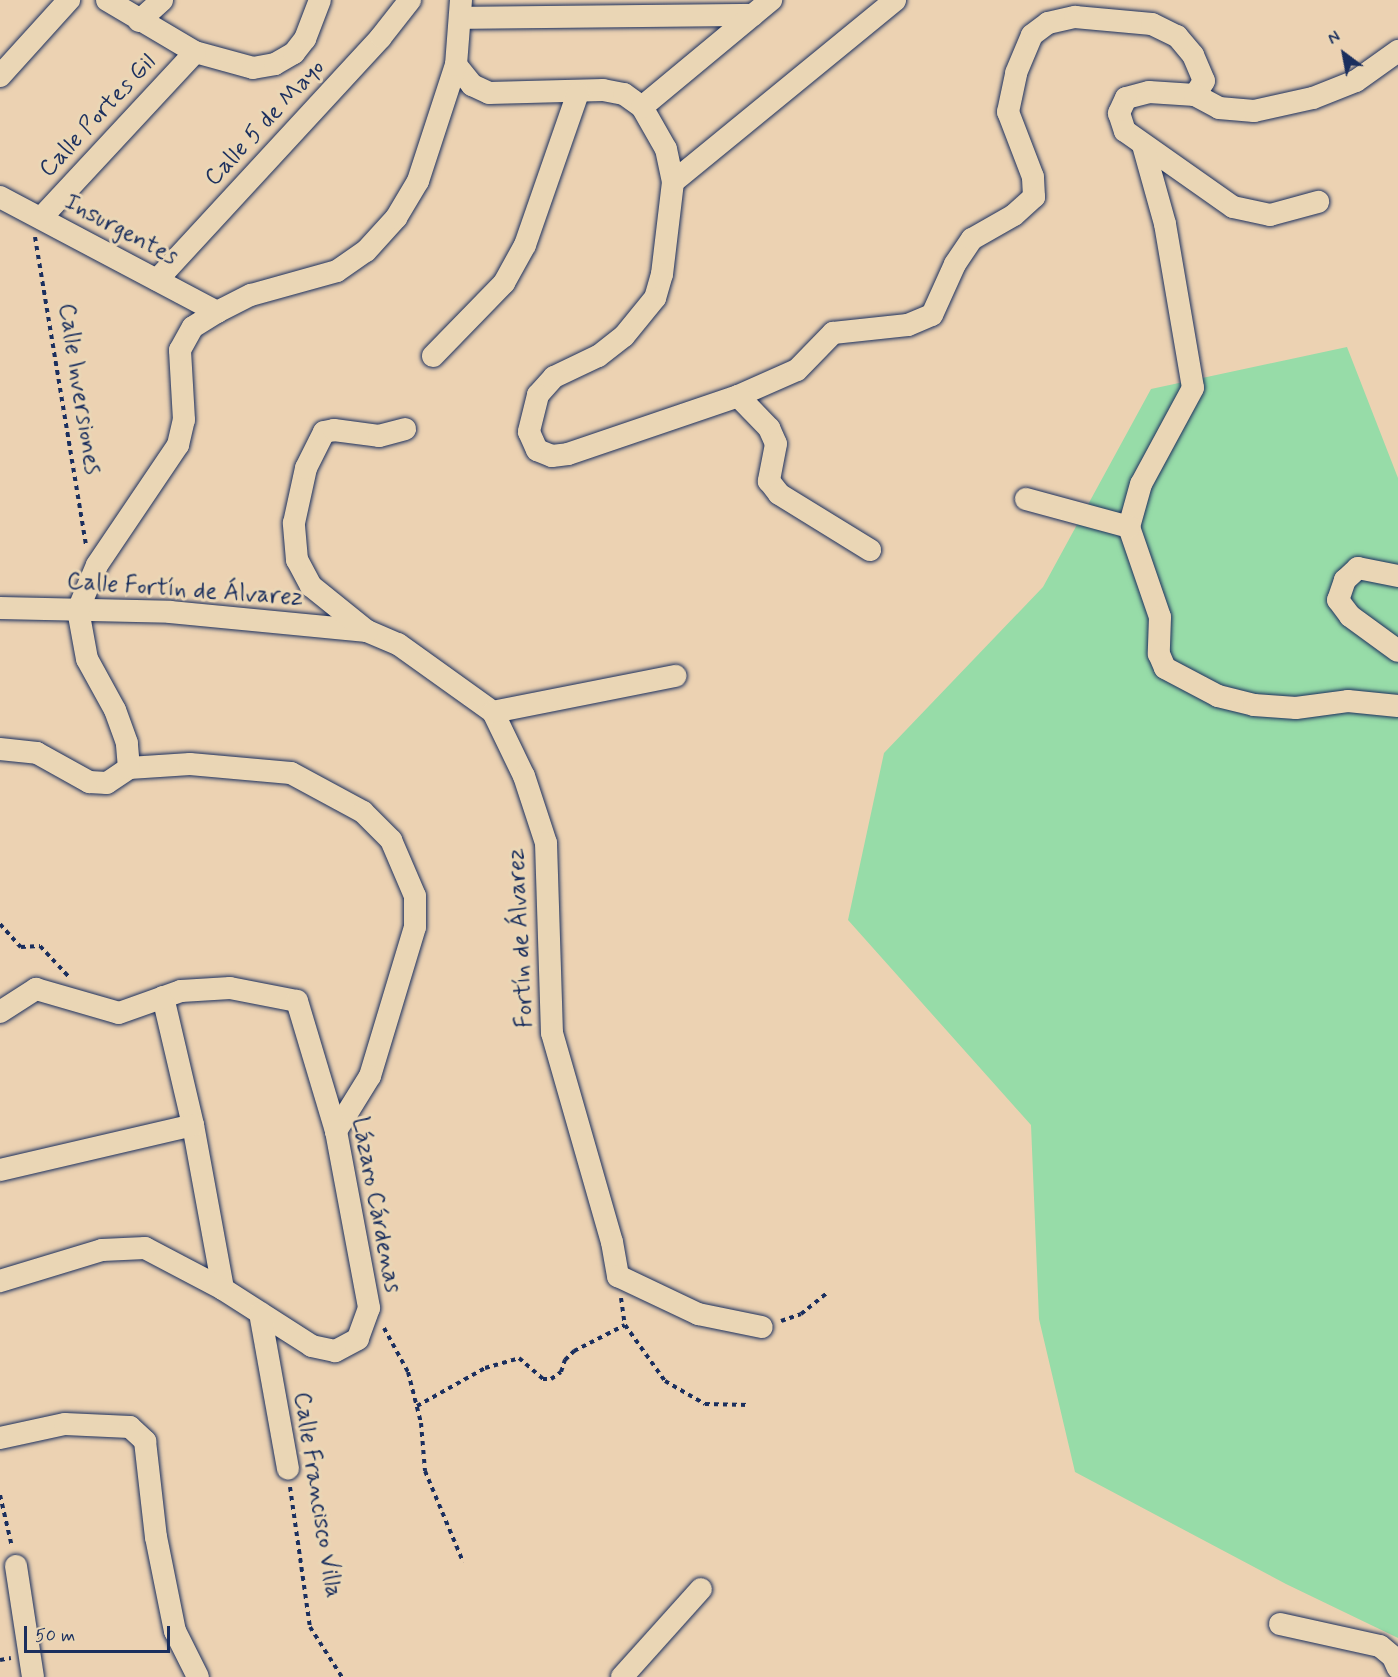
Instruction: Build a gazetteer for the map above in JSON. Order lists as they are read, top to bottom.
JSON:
{
  "streets": {
    "street": [
      "Calle Portes Gil",
      "Calle 5 de Mayo",
      "Insurgentes",
      "Calle Fortín de Álvarez",
      "Fortín de Álvarez",
      "Lázaro Cárdenas",
      "Calle Francisco Villa"
    ],
    "path": ["Calle Inversiones"]
  },
  "crossings": [
    ["Calle Portes Gil", "Insurgentes"],
    ["Calle Portes Gil", "Calle Inversiones"],
    ["Calle 5 de Mayo", "Insurgentes"],
    ["Insurgentes", "Calle Inversiones"],
    ["Calle Fortín de Álvarez", "Fortín de Álvarez"],
    ["Lázaro Cárdenas", "Calle Francisco Villa"]
  ],
  "scale_bar": "50 m",
  "north": "top left"
}
